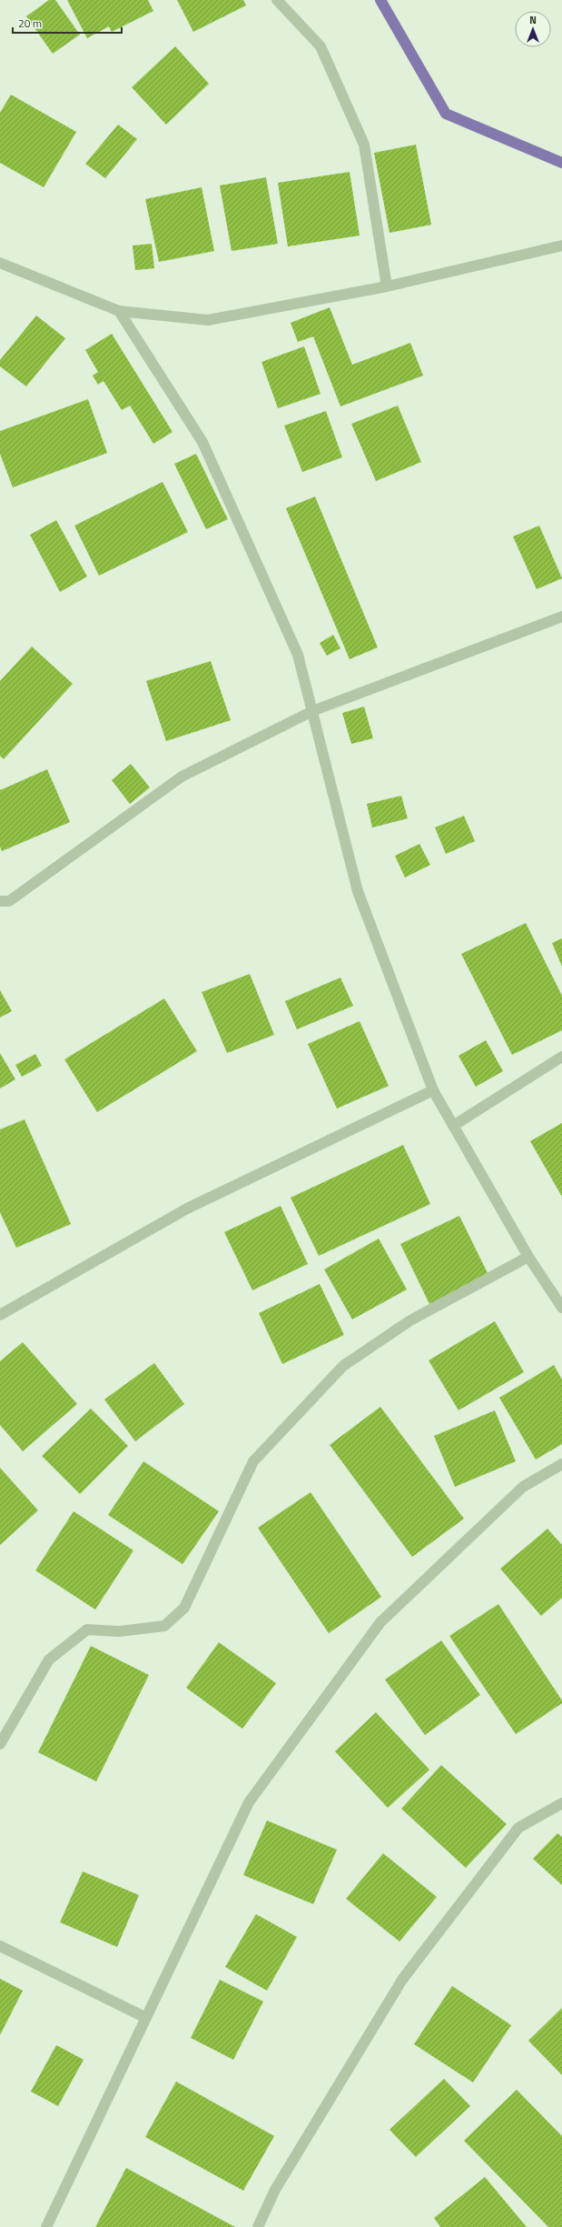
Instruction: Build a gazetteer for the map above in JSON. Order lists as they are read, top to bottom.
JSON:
{
  "scale_bar": "20 m",
  "north": "top"
}
